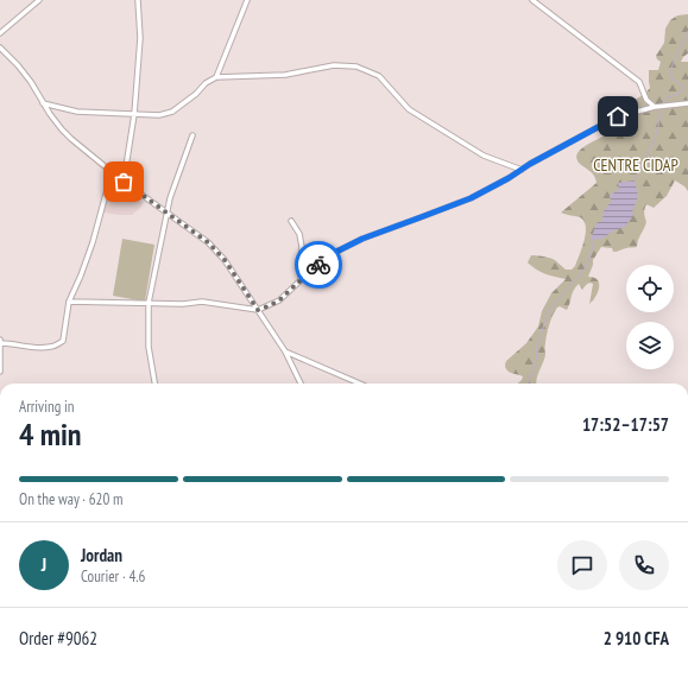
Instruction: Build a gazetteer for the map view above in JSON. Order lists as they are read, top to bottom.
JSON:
{
  "parks": ["CENTRE CIDAP"],
  "page": {
    "heading": ["4 min", "Arriving in", "17:52–17:57"],
    "panel": [
      "Jordan",
      "Courier · 4.6",
      "Order #9062",
      "2 910 CFA"
    ],
    "bar": "On the way · 620 m",
    "round": "J"
  }
}
